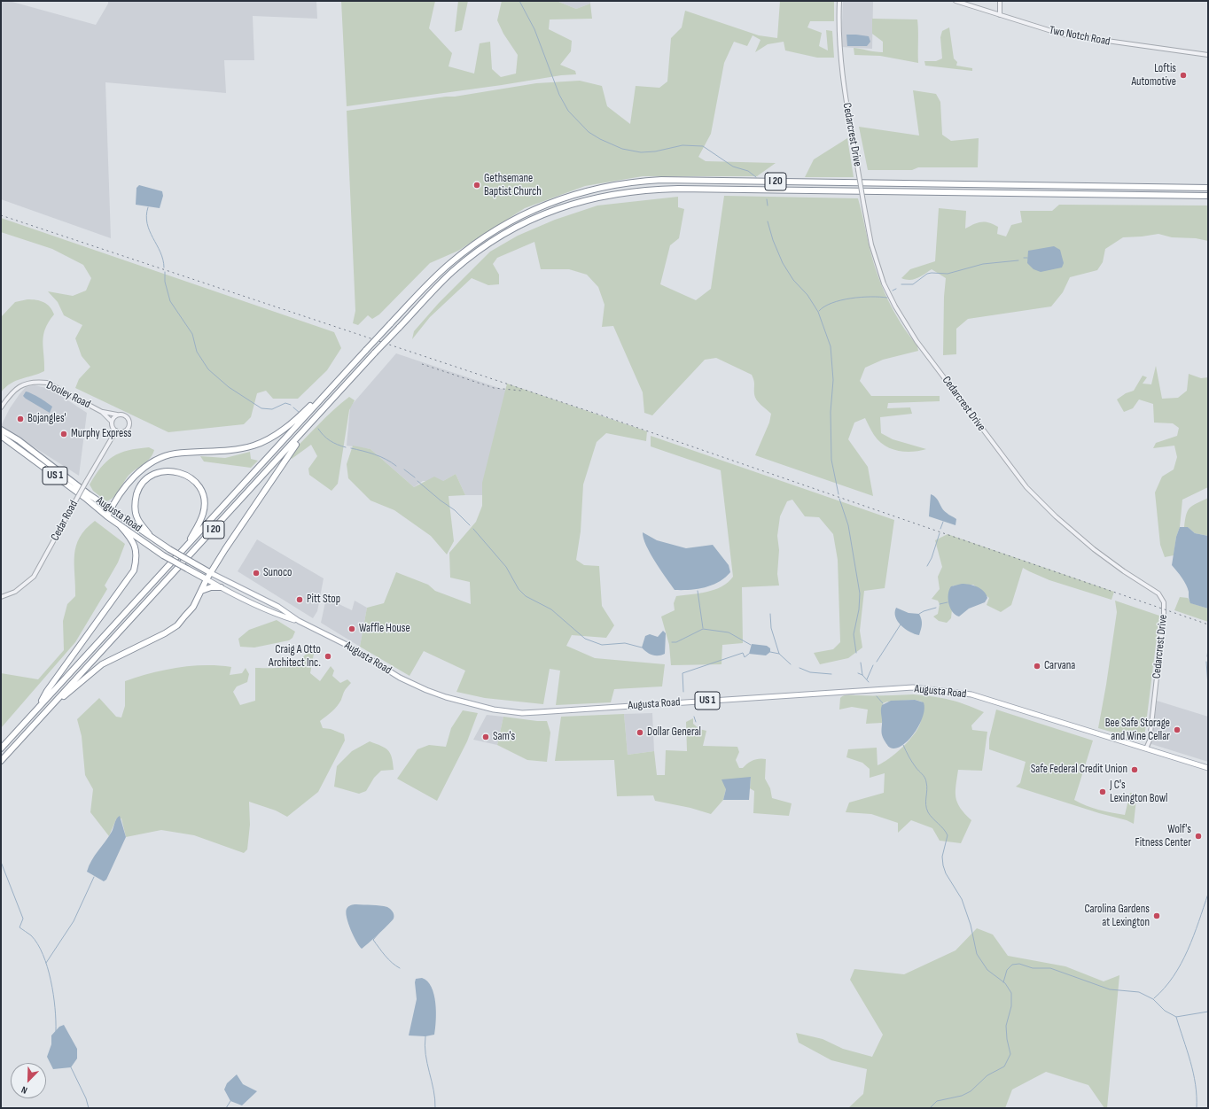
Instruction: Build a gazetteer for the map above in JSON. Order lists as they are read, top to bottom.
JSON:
{
  "streets": {
    "highway": ["I 20", "US 1", "Augusta Road"],
    "street": [
      "Two Notch Road",
      "Cedarcrest Drive",
      "Dooley Road",
      "Cedar Road"
    ]
  },
  "crossings": [
    ["Cedarcrest Drive", "Augusta Road"],
    ["Dooley Road", "Cedar Road"]
  ],
  "places": [
    "Loftis Automotive",
    "Gethsemane Baptist Church",
    "Bojangles'",
    "Murphy Express",
    "Sunoco",
    "Pitt Stop",
    "Waffle House",
    "Craig A Otto Architect Inc.",
    "Carvana",
    "Bee Safe Storage and Wine Cellar",
    "Dollar General",
    "Sam's",
    "Safe Federal Credit Union",
    "J C's Lexington Bowl",
    "Wolf's Fitness Center",
    "Carolina Gardens at Lexington"
  ],
  "north": "bottom left"
}
